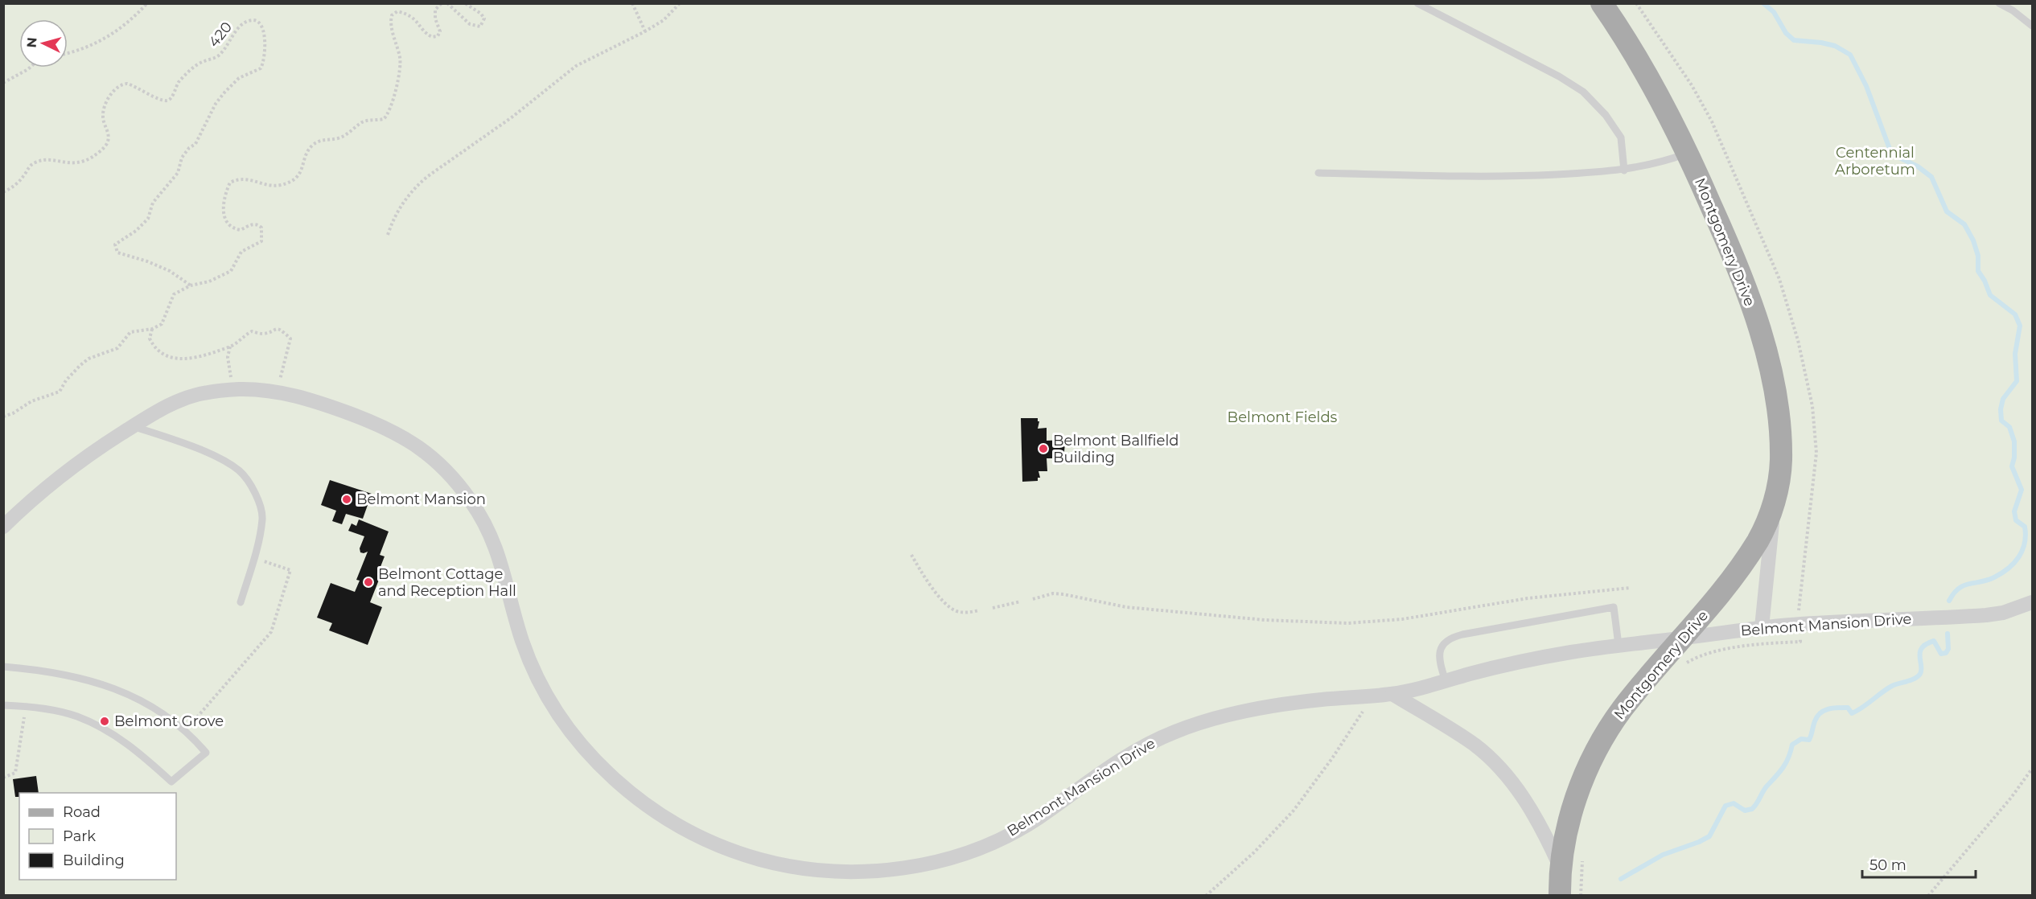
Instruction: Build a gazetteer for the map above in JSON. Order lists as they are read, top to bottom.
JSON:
{
  "streets": {
    "main road": ["Montgomery Drive"],
    "street": ["Belmont Mansion Drive"],
    "path": ["420"]
  },
  "crossings": [
    ["Montgomery Drive", "Belmont Mansion Drive"]
  ],
  "parks": ["Centennial Arboretum", "Belmont Fields"],
  "places": [
    "Belmont Ballfield Building",
    "Belmont Mansion",
    "Belmont Cottage and Reception Hall",
    "Belmont Grove"
  ],
  "legend": ["Road", "Park", "Building"],
  "scale_bar": "50 m",
  "north": "left"
}
